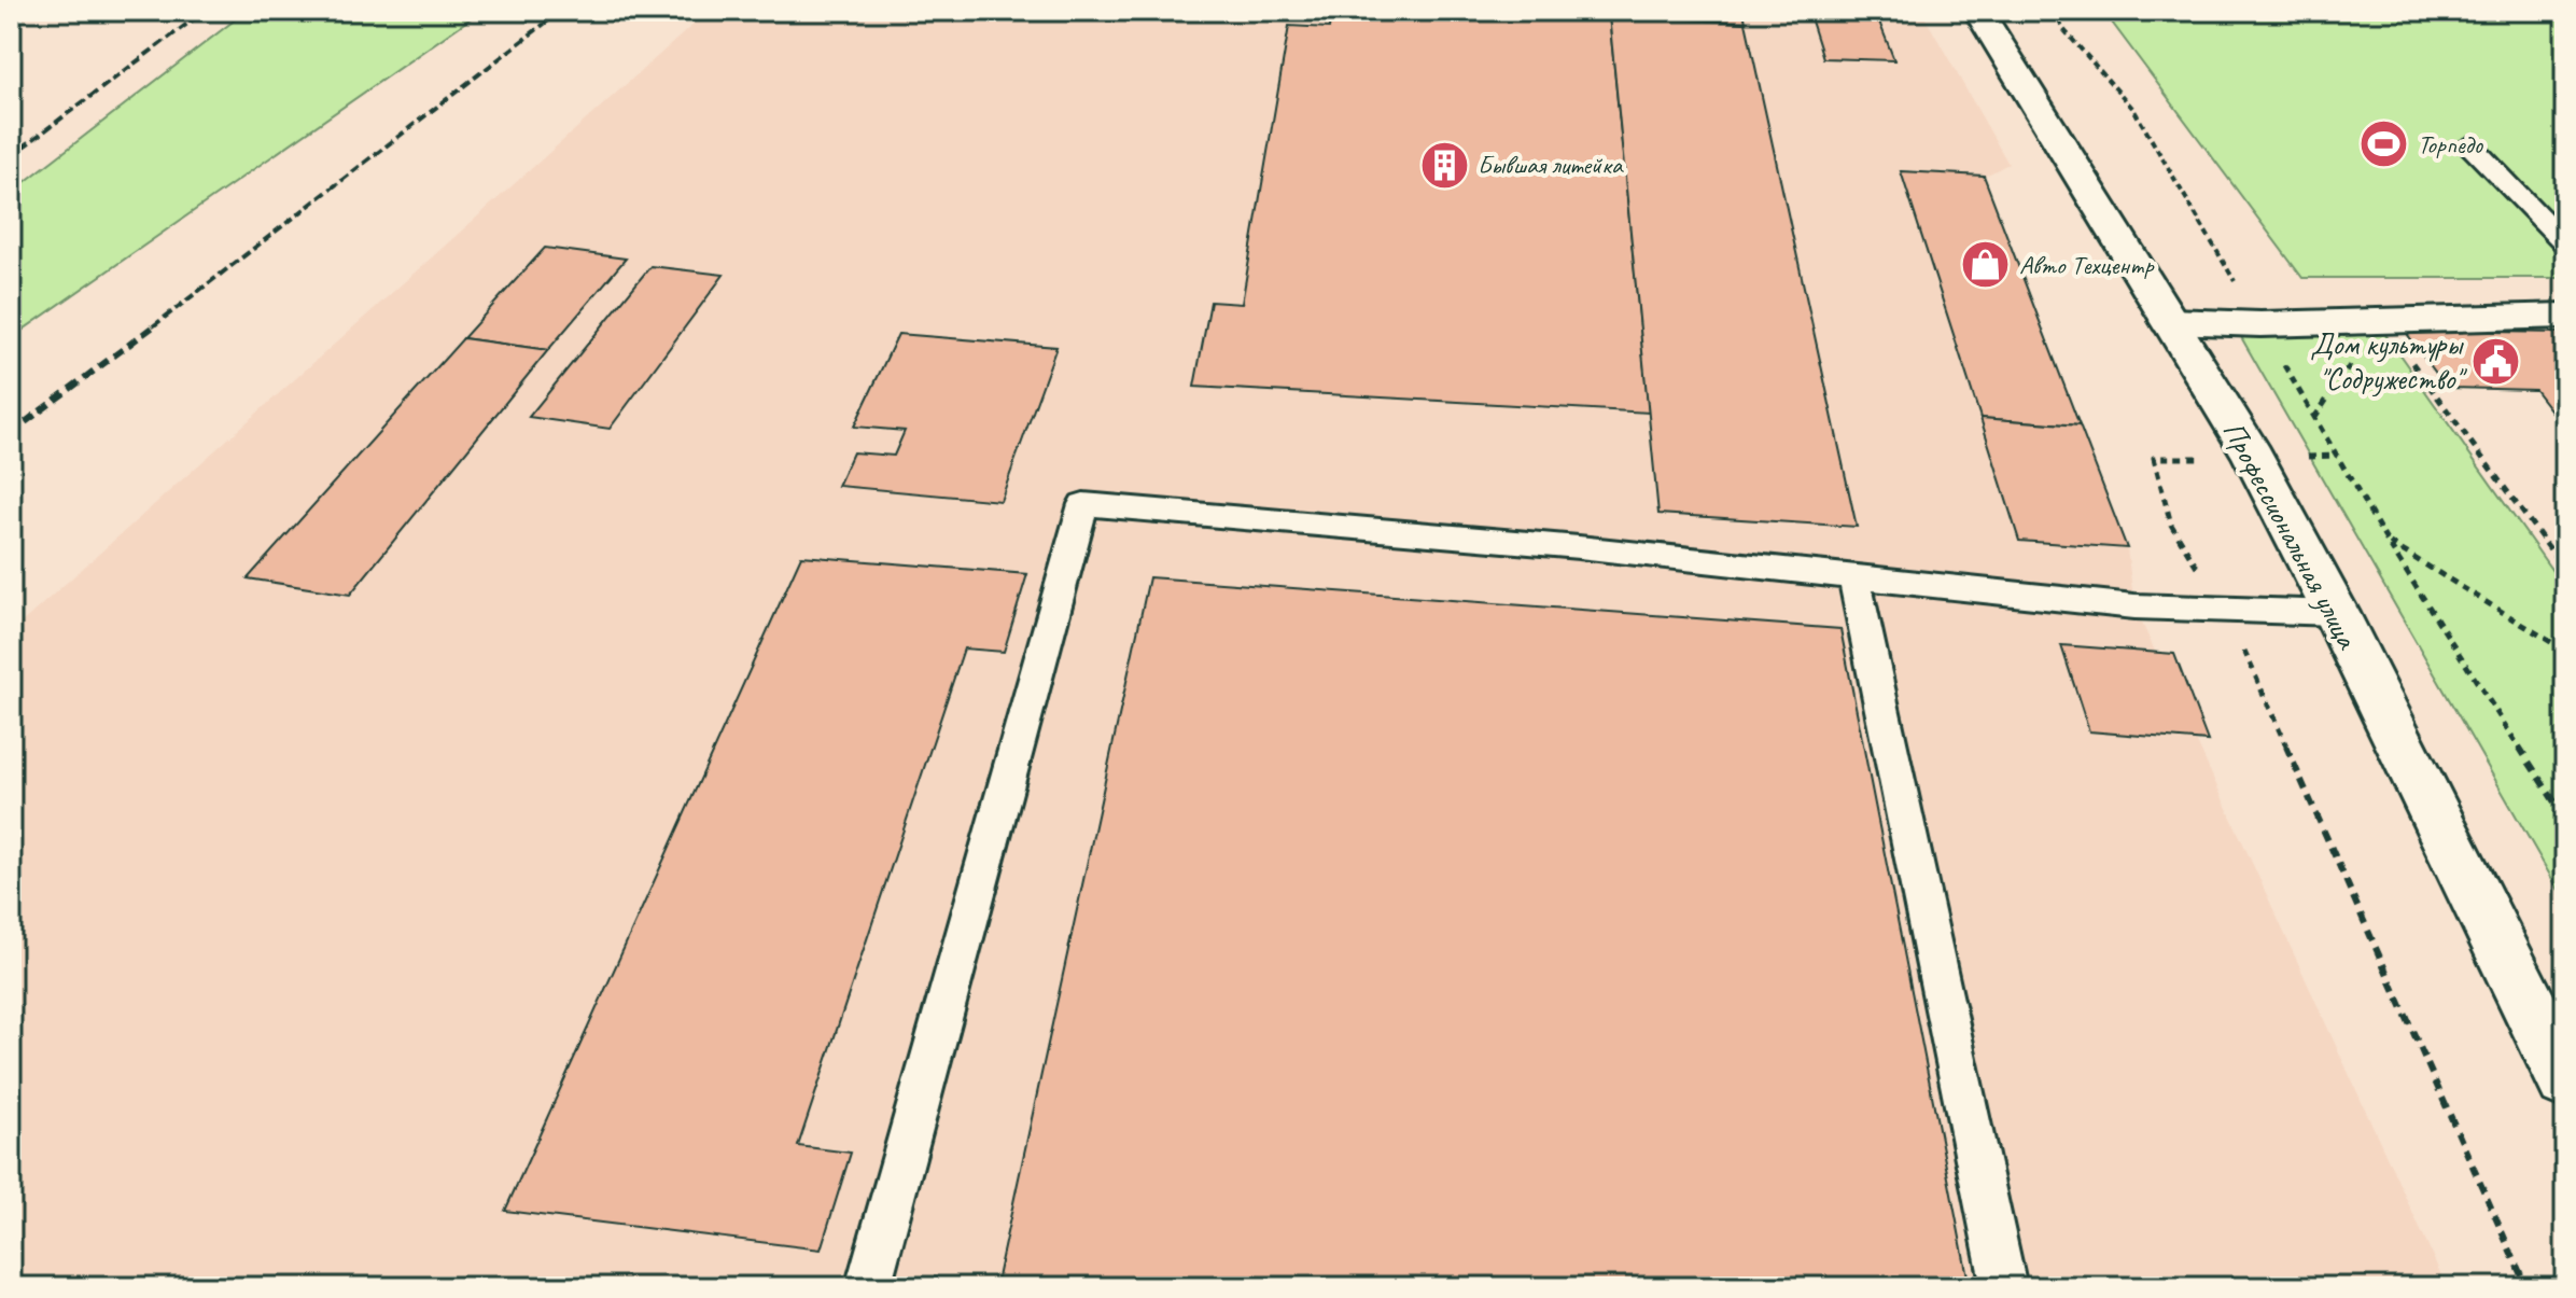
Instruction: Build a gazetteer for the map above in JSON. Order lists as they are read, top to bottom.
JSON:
{
  "streets": {
    "main road": ["Профессиональная улица"]
  },
  "places": {
    "sports": ["Торпедо"],
    "building": ["Бывшая литейка"],
    "shop": ["Авто Техцентр"],
    "public building": ["Дом культуры \"Содружество\""]
  }
}
